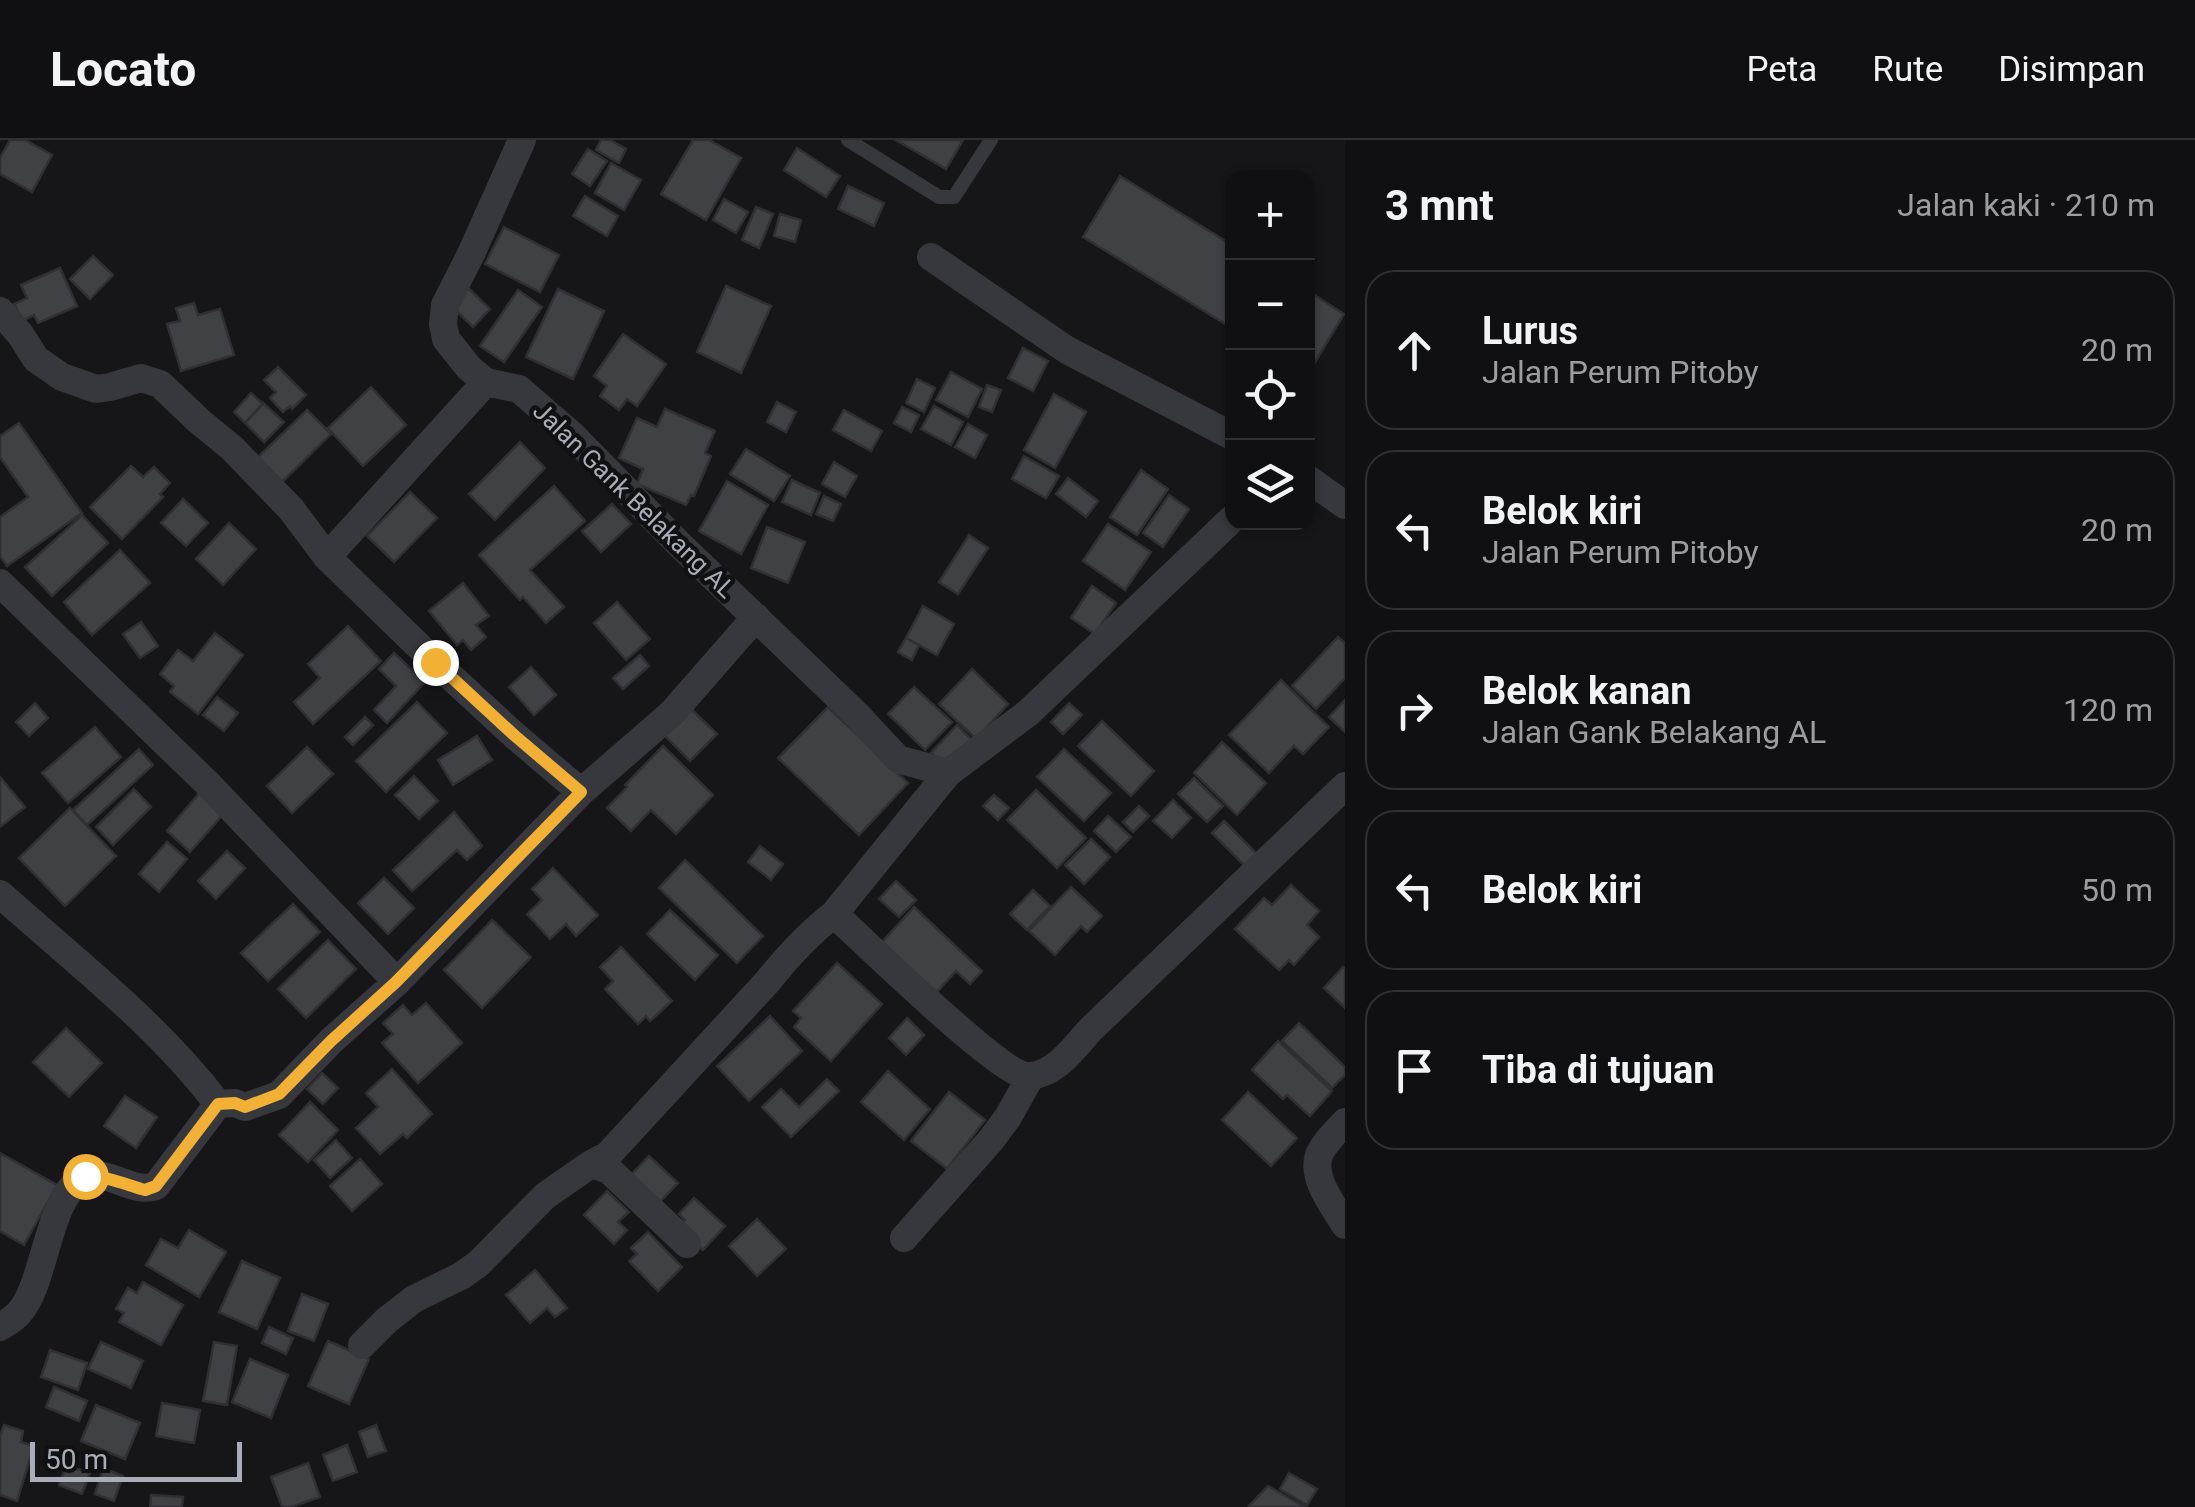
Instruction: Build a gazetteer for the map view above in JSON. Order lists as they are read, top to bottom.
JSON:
{
  "streets": {
    "street": ["Jalan Gank Belakang AL"]
  },
  "scale_bar": "50 m",
  "page": {
    "header": "Locato",
    "nav": ["Peta", "Rute", "Disimpan"],
    "heading": ["3 mnt", "Jalan kaki · 210 m"],
    "map_buttons": ["+", "−"],
    "list": [
      ["Lurus", "Jalan Perum Pitoby", "20 m"],
      ["Belok kiri", "Jalan Perum Pitoby", "20 m"],
      ["Belok kanan", "Jalan Gank Belakang AL", "120 m"],
      ["Belok kiri", "50 m"],
      "Tiba di tujuan"
    ],
    "scale": "50 m"
  }
}
